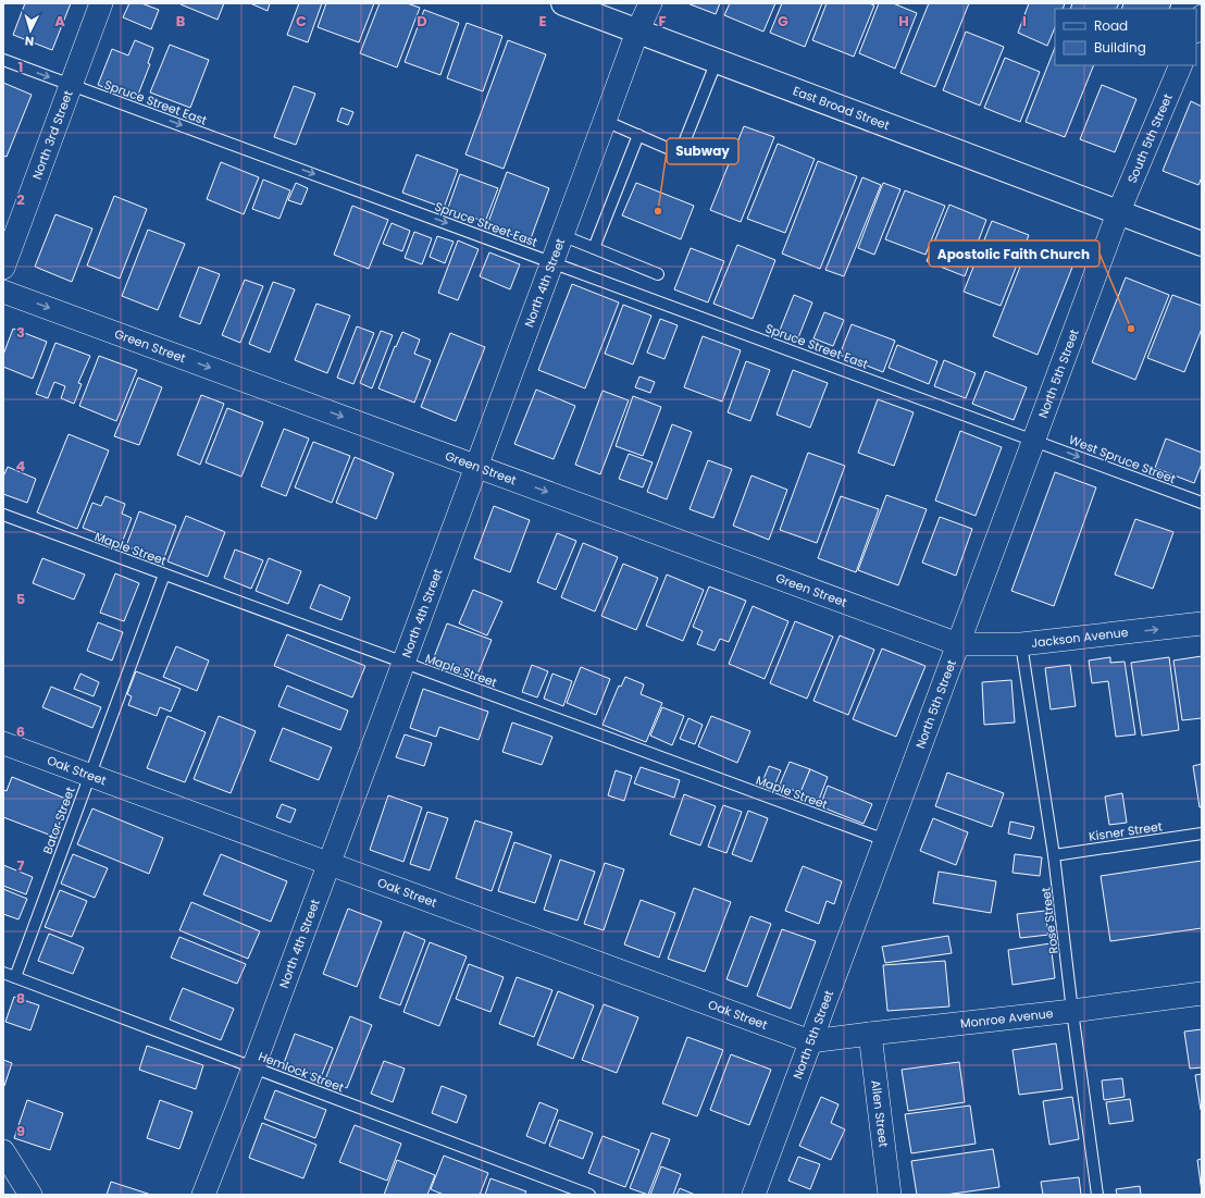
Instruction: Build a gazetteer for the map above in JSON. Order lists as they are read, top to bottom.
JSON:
{
  "streets": {
    "highway": ["East Broad Street"],
    "street": [
      "North 3rd Street",
      "South 5th Street",
      "North 4th Street",
      "Green Street",
      "North 5th Street",
      "Jackson Avenue",
      "Oak Street",
      "Monroe Avenue",
      "Allen Street"
    ],
    "lane": [
      "Spruce Street East",
      "West Spruce Street",
      "Maple Street",
      "Bator Street",
      "Kisner Street",
      "Rose Street",
      "Hemlock Street"
    ]
  },
  "crossings": [
    ["Spruce Street East", "North 3rd Street"],
    ["Spruce Street East", "North 4th Street"],
    ["Spruce Street East", "North 5th Street"],
    ["Spruce Street East", "West Spruce Street"],
    ["East Broad Street", "South 5th Street"],
    ["East Broad Street", "North 4th Street"],
    ["East Broad Street", "North 5th Street"],
    ["South 5th Street", "North 5th Street"],
    ["North 4th Street", "Green Street"],
    ["North 4th Street", "Maple Street"],
    ["North 4th Street", "Oak Street"],
    ["North 4th Street", "Hemlock Street"],
    ["Green Street", "North 5th Street"],
    ["Green Street", "Jackson Avenue"],
    ["North 5th Street", "West Spruce Street"],
    ["North 5th Street", "Maple Street"],
    ["North 5th Street", "Jackson Avenue"],
    ["North 5th Street", "Oak Street"],
    ["North 5th Street", "Monroe Avenue"],
    ["Maple Street", "Bator Street"],
    ["Jackson Avenue", "Rose Street"],
    ["Oak Street", "Bator Street"],
    ["Oak Street", "Monroe Avenue"],
    ["Bator Street", "Hemlock Street"],
    ["Kisner Street", "Rose Street"],
    ["Rose Street", "Monroe Avenue"],
    ["Monroe Avenue", "Allen Street"]
  ],
  "one_way": [
    "Spruce Street East",
    "Green Street",
    "West Spruce Street",
    "Jackson Avenue"
  ],
  "places": ["Subway", "Apostolic Faith Church"],
  "legend": ["Road", "Building"],
  "north": "bottom",
  "grid": {
    "columns": [
      "A",
      "B",
      "C",
      "D",
      "E",
      "F",
      "G",
      "H",
      "I"
    ],
    "rows": [
      "1",
      "2",
      "3",
      "4",
      "5",
      "6",
      "7",
      "8",
      "9"
    ]
  }
}
